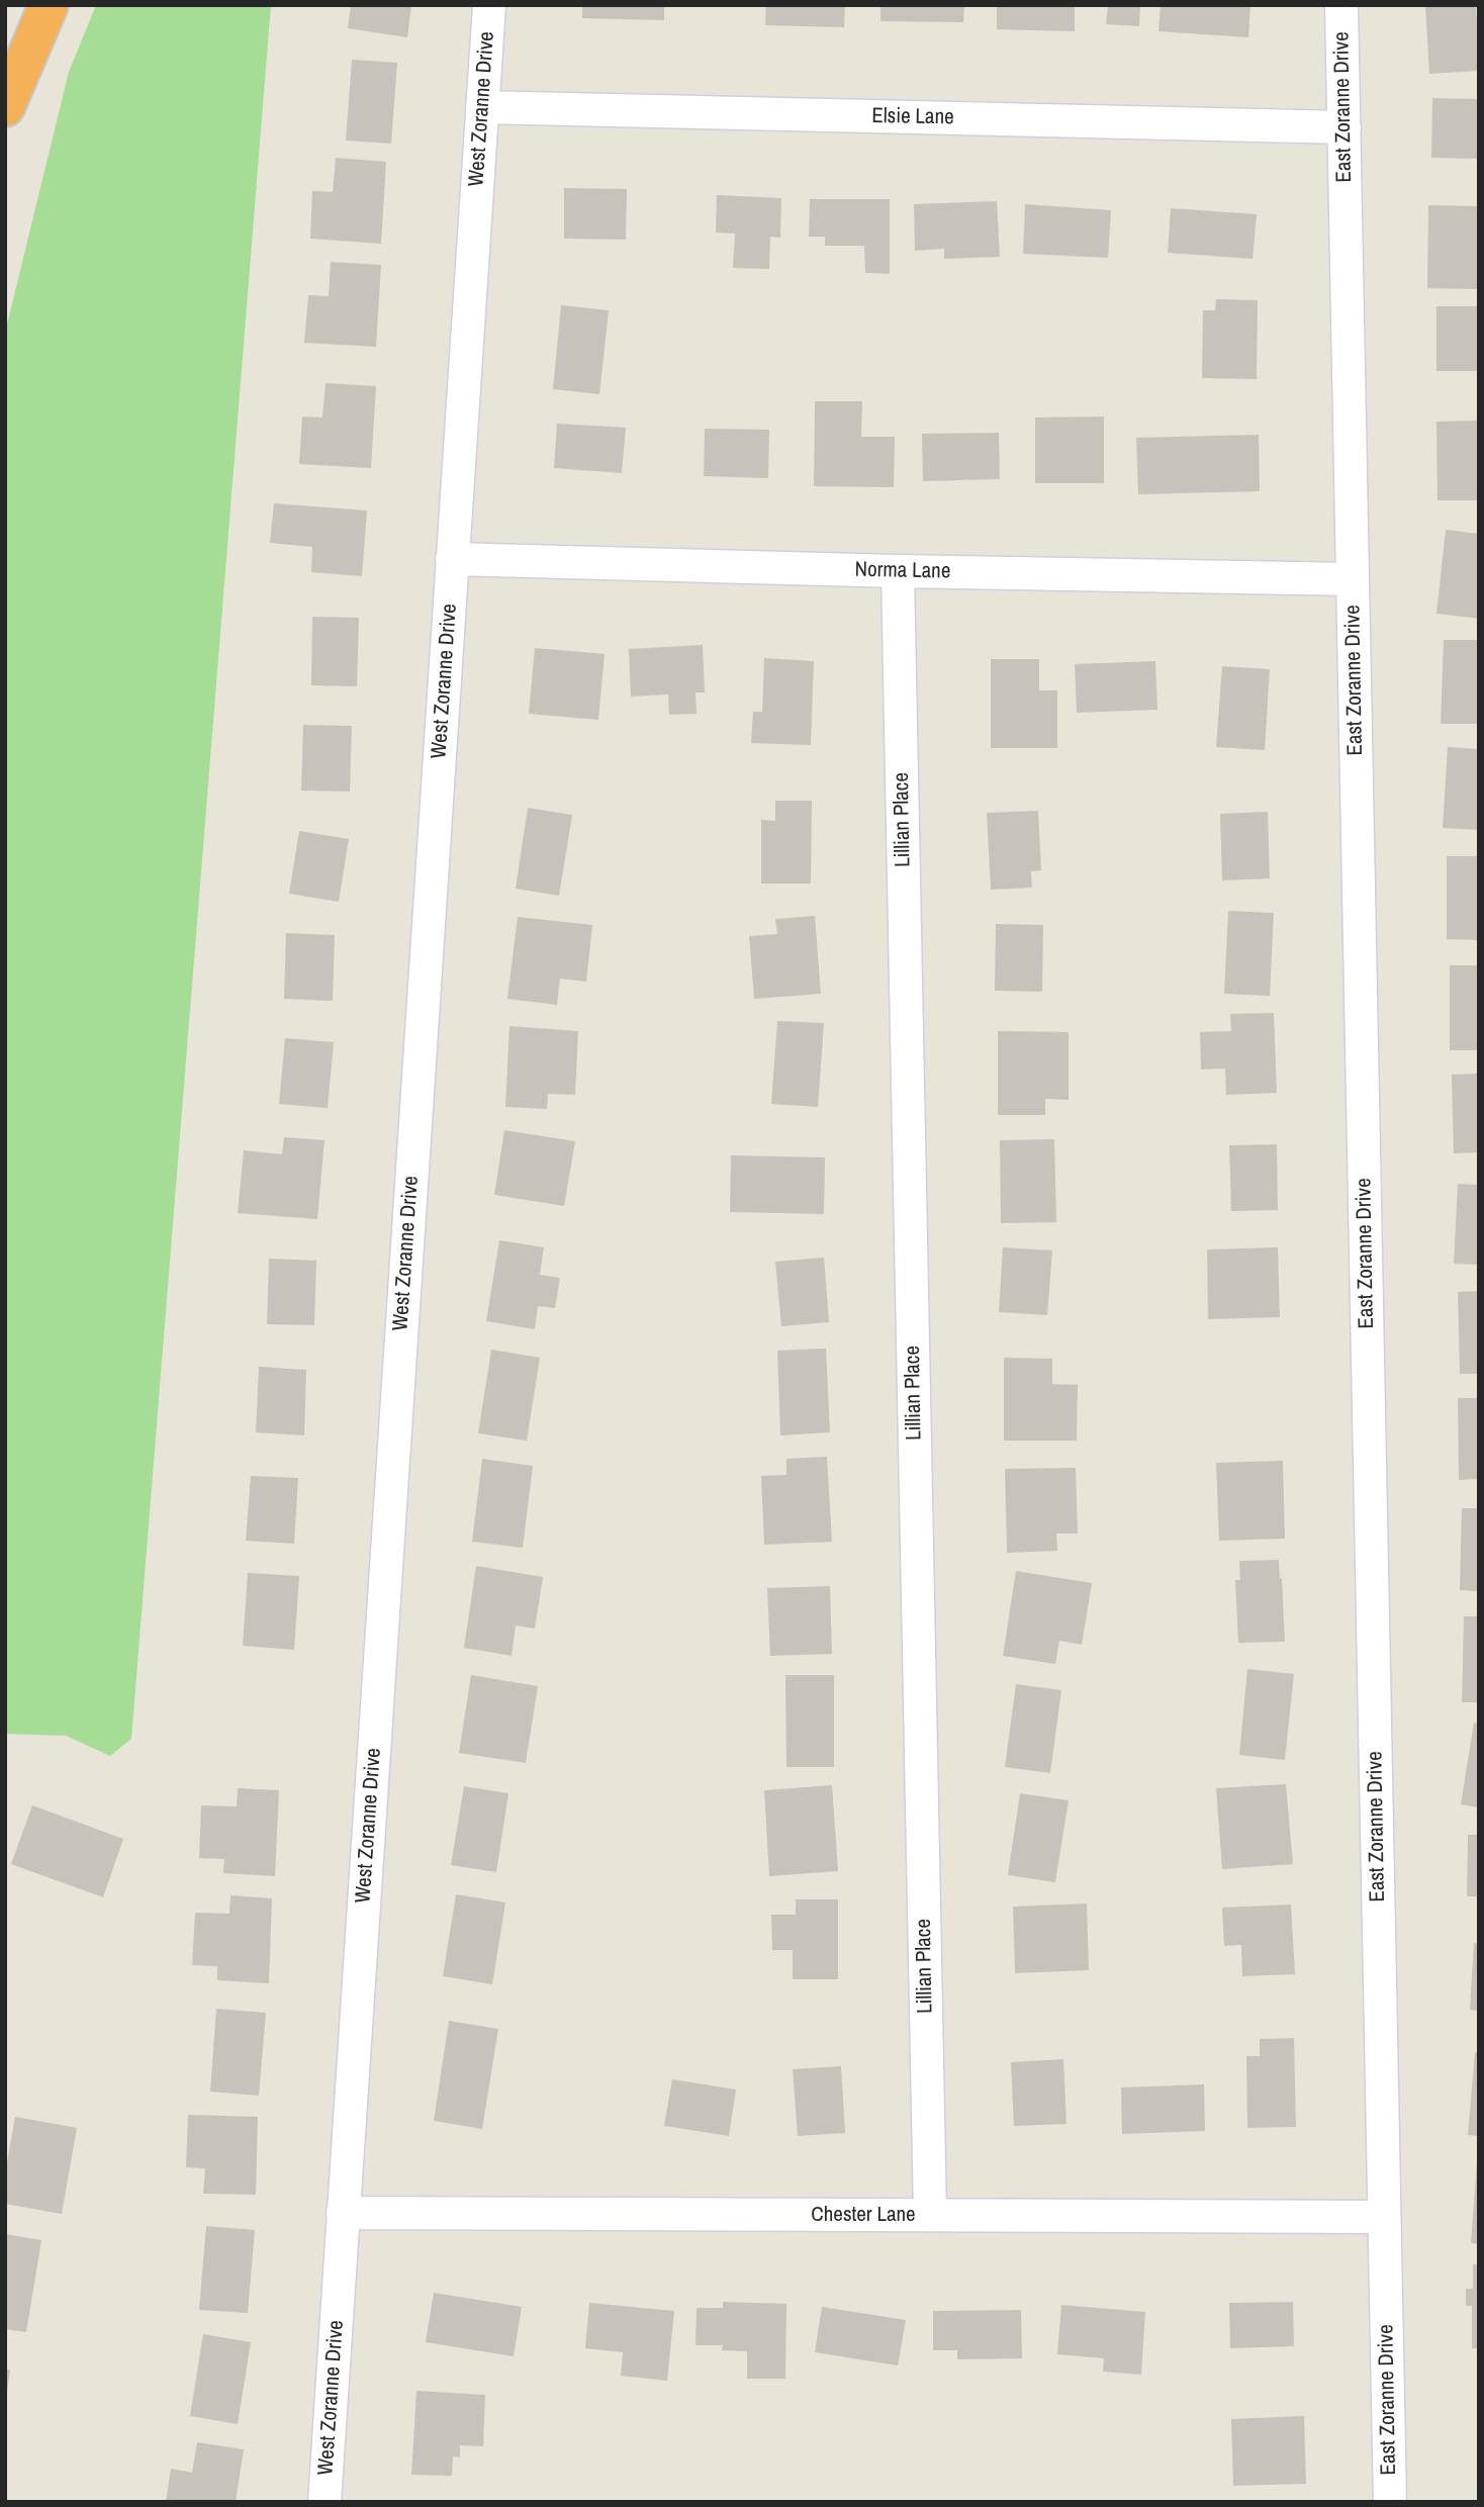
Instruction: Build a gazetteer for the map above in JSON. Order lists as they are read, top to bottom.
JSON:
{
  "streets": {
    "street": [
      "East Zoranne Drive",
      "West Zoranne Drive",
      "Elsie Lane",
      "Norma Lane",
      "Lillian Place",
      "Chester Lane"
    ]
  },
  "crossings": [
    ["East Zoranne Drive", "Elsie Lane"],
    ["East Zoranne Drive", "Norma Lane"],
    ["East Zoranne Drive", "Chester Lane"],
    ["West Zoranne Drive", "Elsie Lane"],
    ["West Zoranne Drive", "Norma Lane"],
    ["West Zoranne Drive", "Chester Lane"],
    ["Norma Lane", "Lillian Place"],
    ["Lillian Place", "Chester Lane"]
  ]
}
